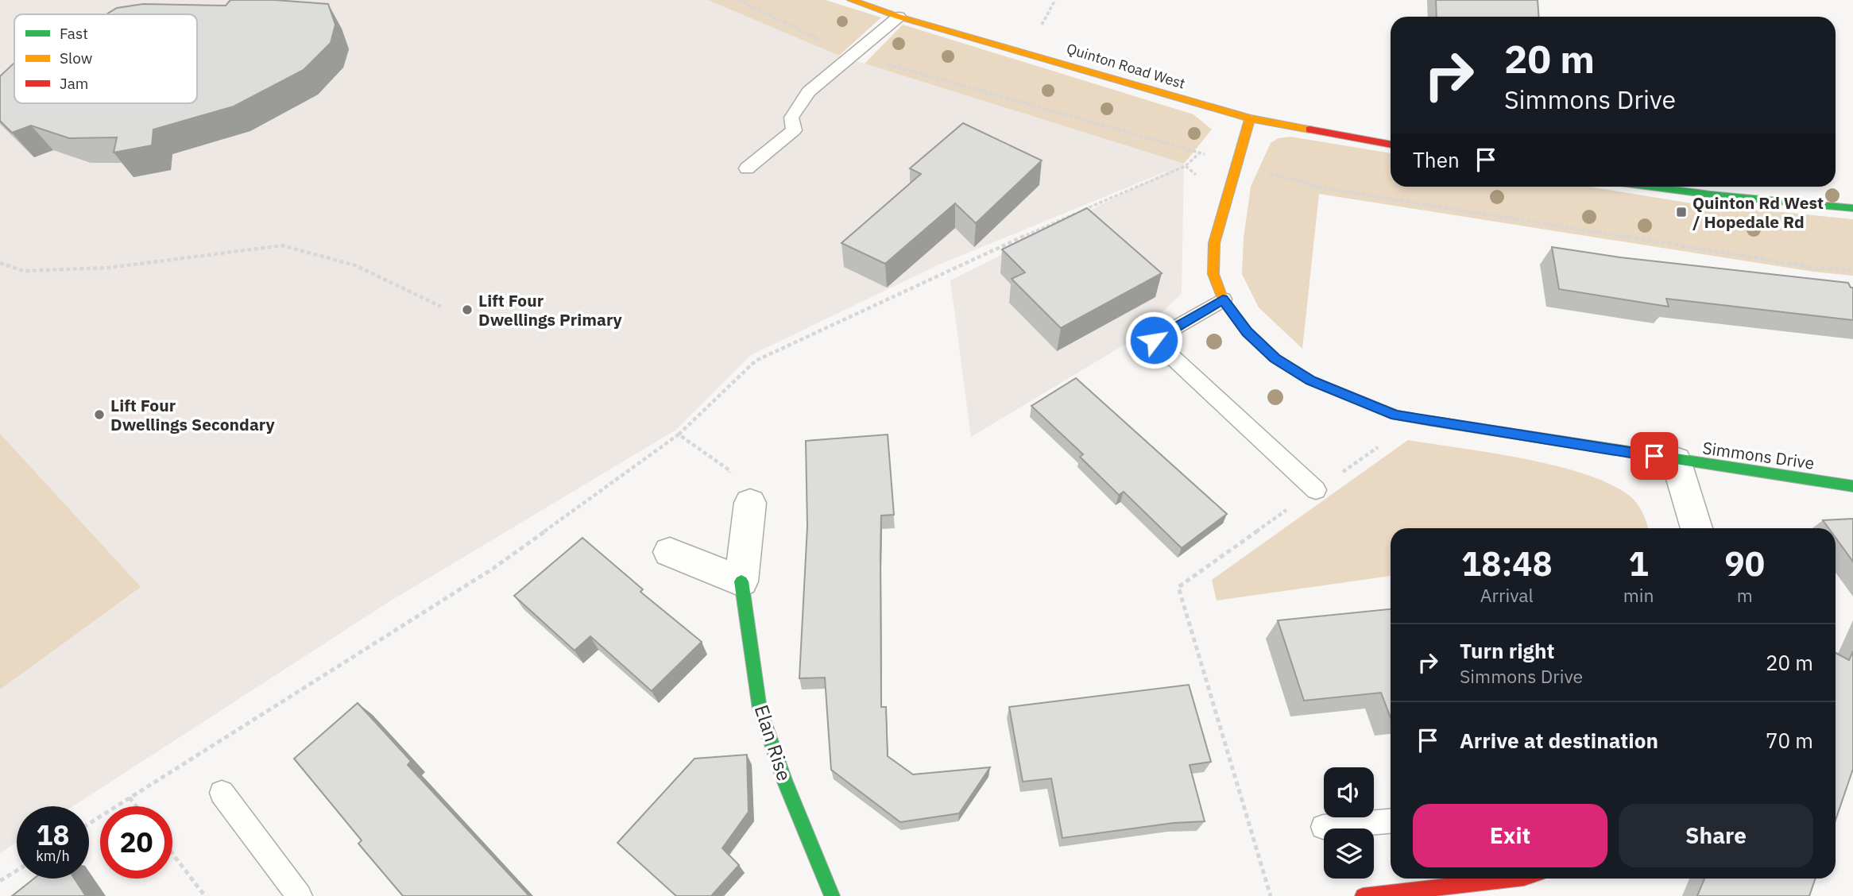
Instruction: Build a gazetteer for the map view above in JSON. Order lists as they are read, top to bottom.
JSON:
{
  "streets": {
    "street": ["Quinton Road West", "Simmons Drive", "Elan Rise"]
  },
  "crossings": [
    ["Quinton Road West", "Simmons Drive"]
  ],
  "places": {
    "transit": ["Quinton Rd West / Hopedale Rd"],
    "other": ["Lift Four Dwellings Primary", "Lift Four Dwellings Secondary"]
  },
  "legend": ["Fast", "Slow", "Jam"],
  "page": {
    "turn": ["20 m", "Simmons Drive"],
    "then": "Then",
    "eta": [
      "18:48",
      "Arrival",
      "1",
      "min",
      "90",
      "m"
    ],
    "list": [
      {
        "name": "Turn right",
        "note": "Simmons Drive",
        "value": "20 m"
      },
      {
        "name": "Arrive at destination",
        "value": "70 m"
      }
    ],
    "buttons": ["Exit", "Share"],
    "speed": "18 km/h",
    "limit": "20"
  }
}
